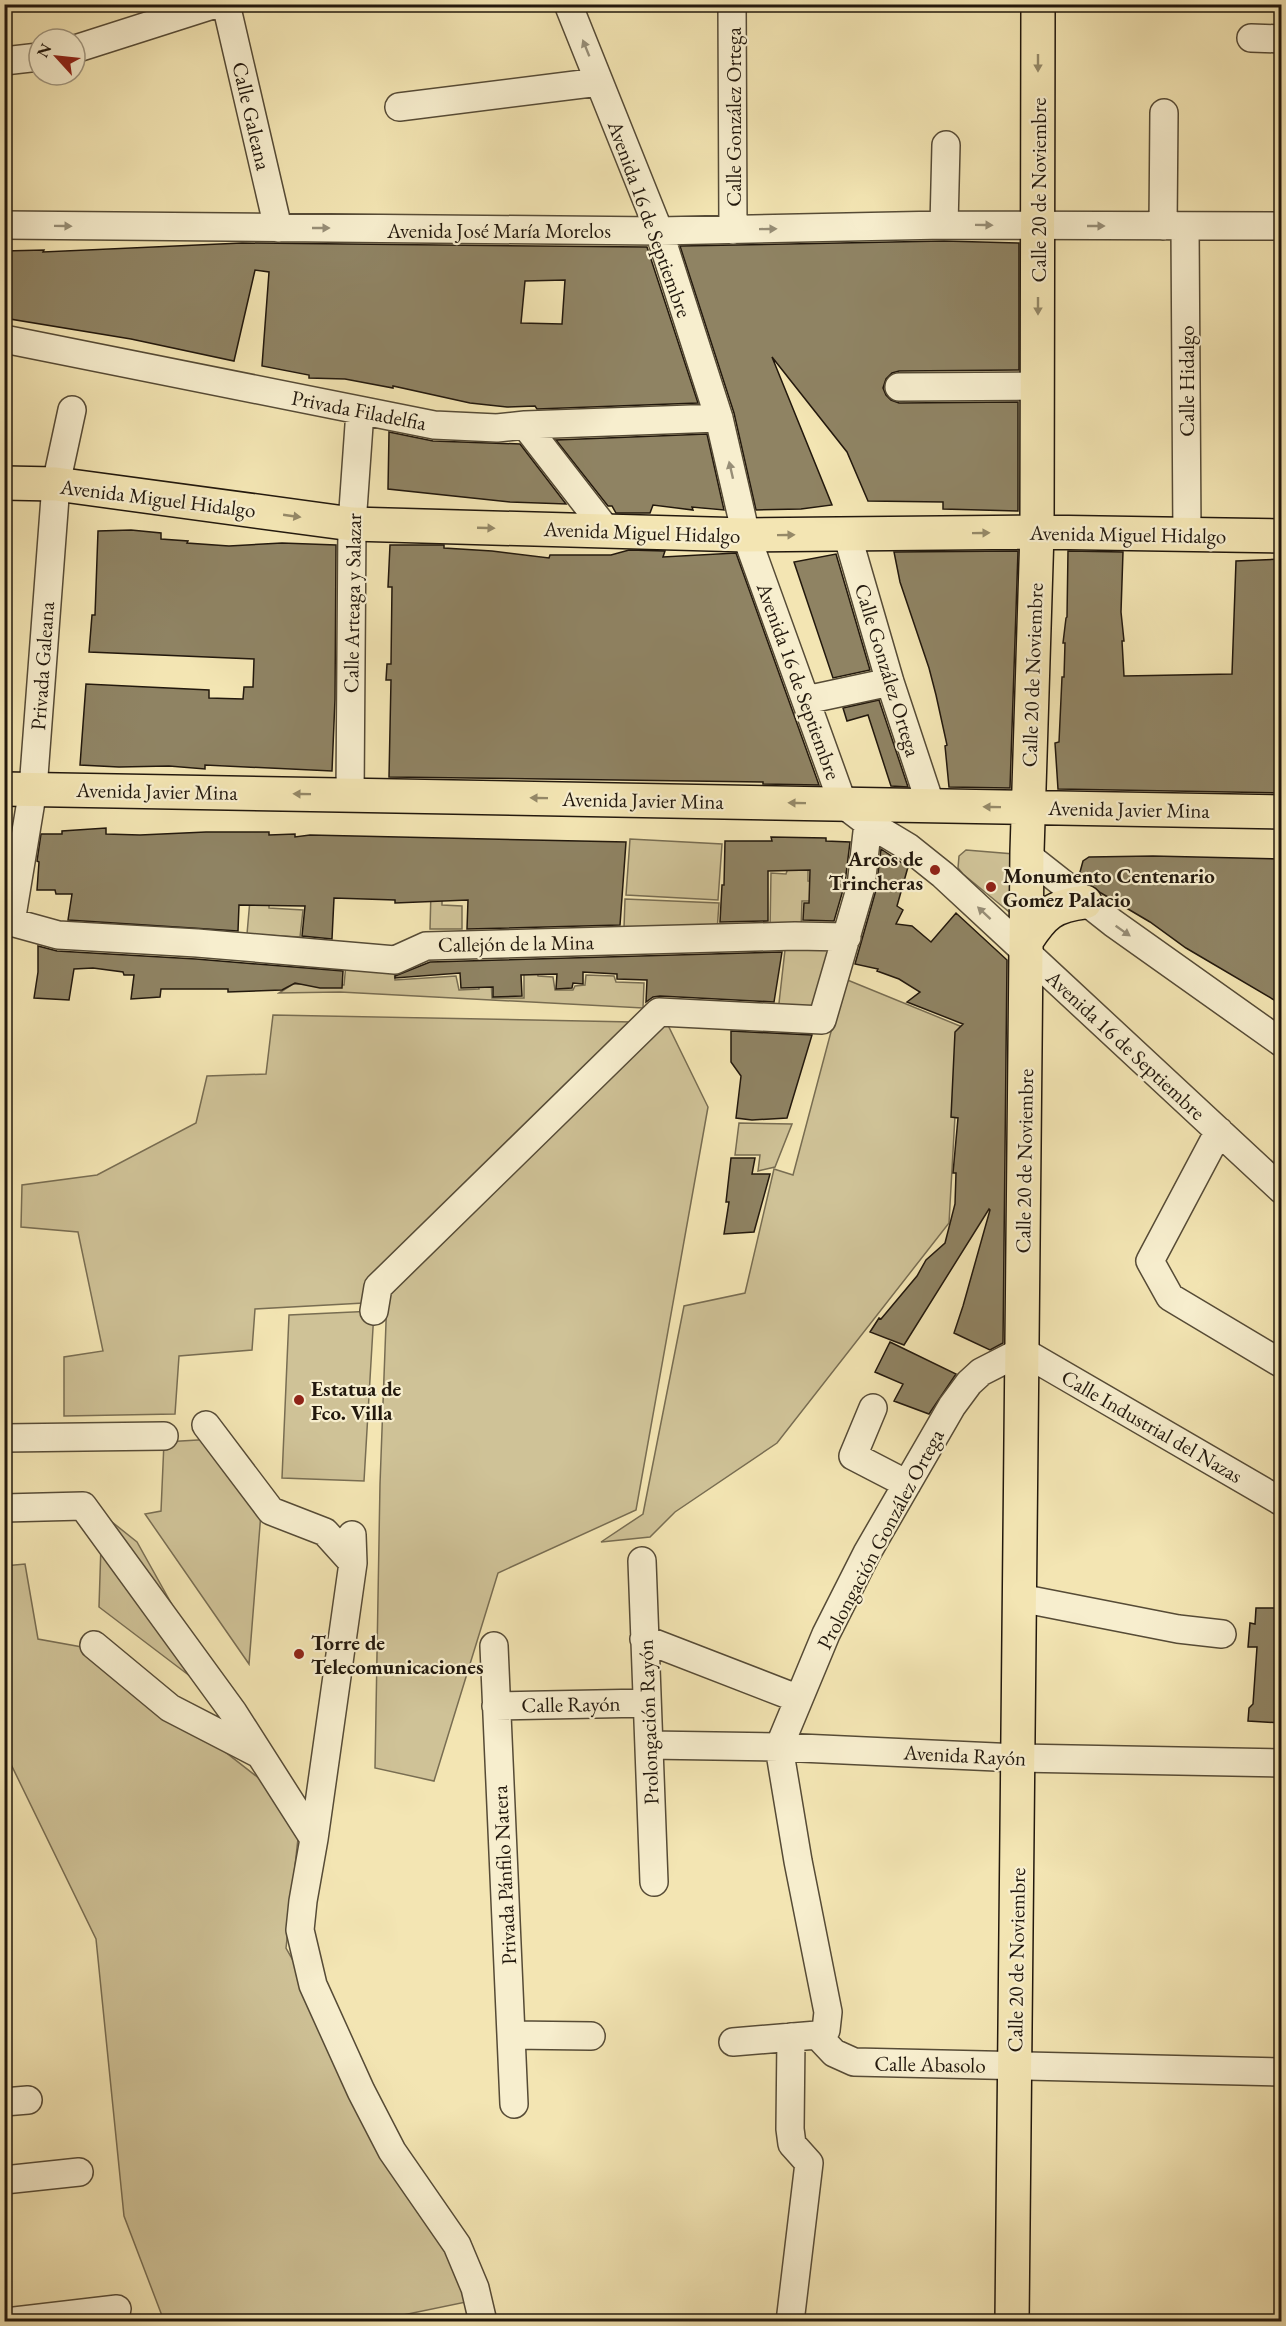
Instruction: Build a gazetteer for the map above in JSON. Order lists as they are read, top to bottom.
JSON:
{
  "streets": {
    "main road": ["Calle 20 de Noviembre", "Avenida Miguel Hidalgo", "Avenida Javier Mina"],
    "street": [
      "Calle Galeana",
      "Calle González Ortega",
      "Avenida 16 de Septiembre",
      "Avenida José María Morelos",
      "Calle Hidalgo",
      "Privada Filadelfia",
      "Calle Arteaga y Salazar",
      "Privada Galeana",
      "Callejón de la Mina",
      "Calle Industrial del Nazas",
      "Prolongación González Ortega",
      "Calle Rayón",
      "Prolongación Rayón",
      "Avenida Rayón",
      "Privada Pánfilo Natera",
      "Calle Abasolo"
    ]
  },
  "crossings": [
    ["Calle Galeana", "Avenida José María Morelos"],
    ["Calle González Ortega", "Avenida José María Morelos"],
    ["Calle González Ortega", "Avenida Miguel Hidalgo"],
    ["Calle González Ortega", "Avenida Javier Mina"],
    ["Calle 20 de Noviembre", "Avenida 16 de Septiembre"],
    ["Calle 20 de Noviembre", "Avenida José María Morelos"],
    ["Calle 20 de Noviembre", "Avenida Miguel Hidalgo"],
    ["Calle 20 de Noviembre", "Avenida Javier Mina"],
    ["Calle 20 de Noviembre", "Calle Industrial del Nazas"],
    ["Calle 20 de Noviembre", "Prolongación González Ortega"],
    ["Calle 20 de Noviembre", "Avenida Rayón"],
    ["Calle 20 de Noviembre", "Calle Abasolo"],
    ["Avenida 16 de Septiembre", "Avenida José María Morelos"],
    ["Avenida 16 de Septiembre", "Privada Filadelfia"],
    ["Avenida 16 de Septiembre", "Avenida Miguel Hidalgo"],
    ["Avenida 16 de Septiembre", "Avenida Javier Mina"],
    ["Avenida José María Morelos", "Calle Hidalgo"],
    ["Calle Hidalgo", "Avenida Miguel Hidalgo"],
    ["Privada Filadelfia", "Calle Arteaga y Salazar"],
    ["Avenida Miguel Hidalgo", "Calle Arteaga y Salazar"],
    ["Avenida Miguel Hidalgo", "Privada Galeana"],
    ["Calle Arteaga y Salazar", "Avenida Javier Mina"],
    ["Privada Galeana", "Avenida Javier Mina"],
    ["Privada Galeana", "Callejón de la Mina"],
    ["Calle Industrial del Nazas", "Prolongación González Ortega"],
    ["Prolongación González Ortega", "Avenida Rayón"],
    ["Calle Rayón", "Prolongación Rayón"],
    ["Calle Rayón", "Privada Pánfilo Natera"],
    ["Prolongación Rayón", "Avenida Rayón"]
  ],
  "one_way": ["Avenida Miguel Hidalgo", "Avenida Javier Mina"],
  "places": [
    "Arcos de Trincheras",
    "Monumento Centenario Gomez Palacio",
    "Estatua de Fco. Villa",
    "Torre de Telecomunicaciones"
  ],
  "north": "top left"
}
